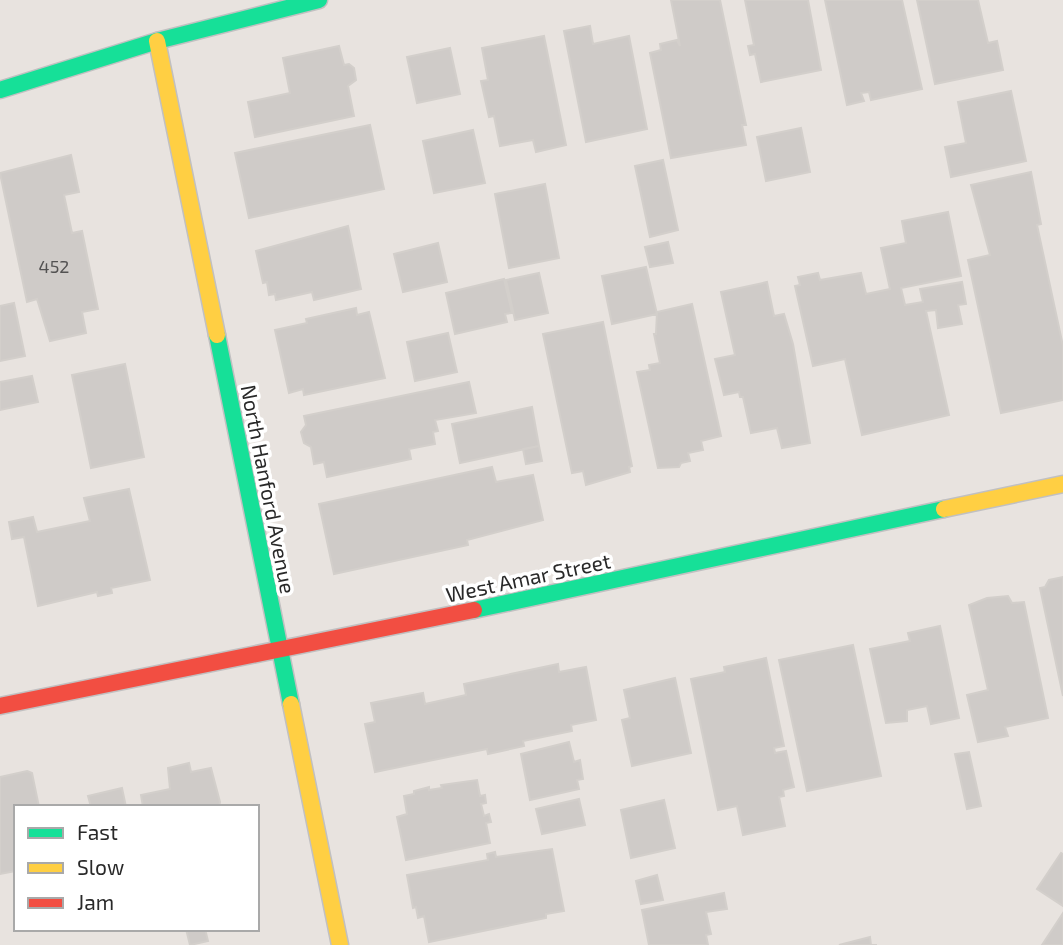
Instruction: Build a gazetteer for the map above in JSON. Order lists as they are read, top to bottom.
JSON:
{
  "streets": {
    "street": ["North Hanford Avenue", "West Amar Street"]
  },
  "crossings": [
    ["North Hanford Avenue", "West Amar Street"]
  ],
  "house_numbers": ["452"],
  "legend": ["Fast", "Slow", "Jam"]
}
